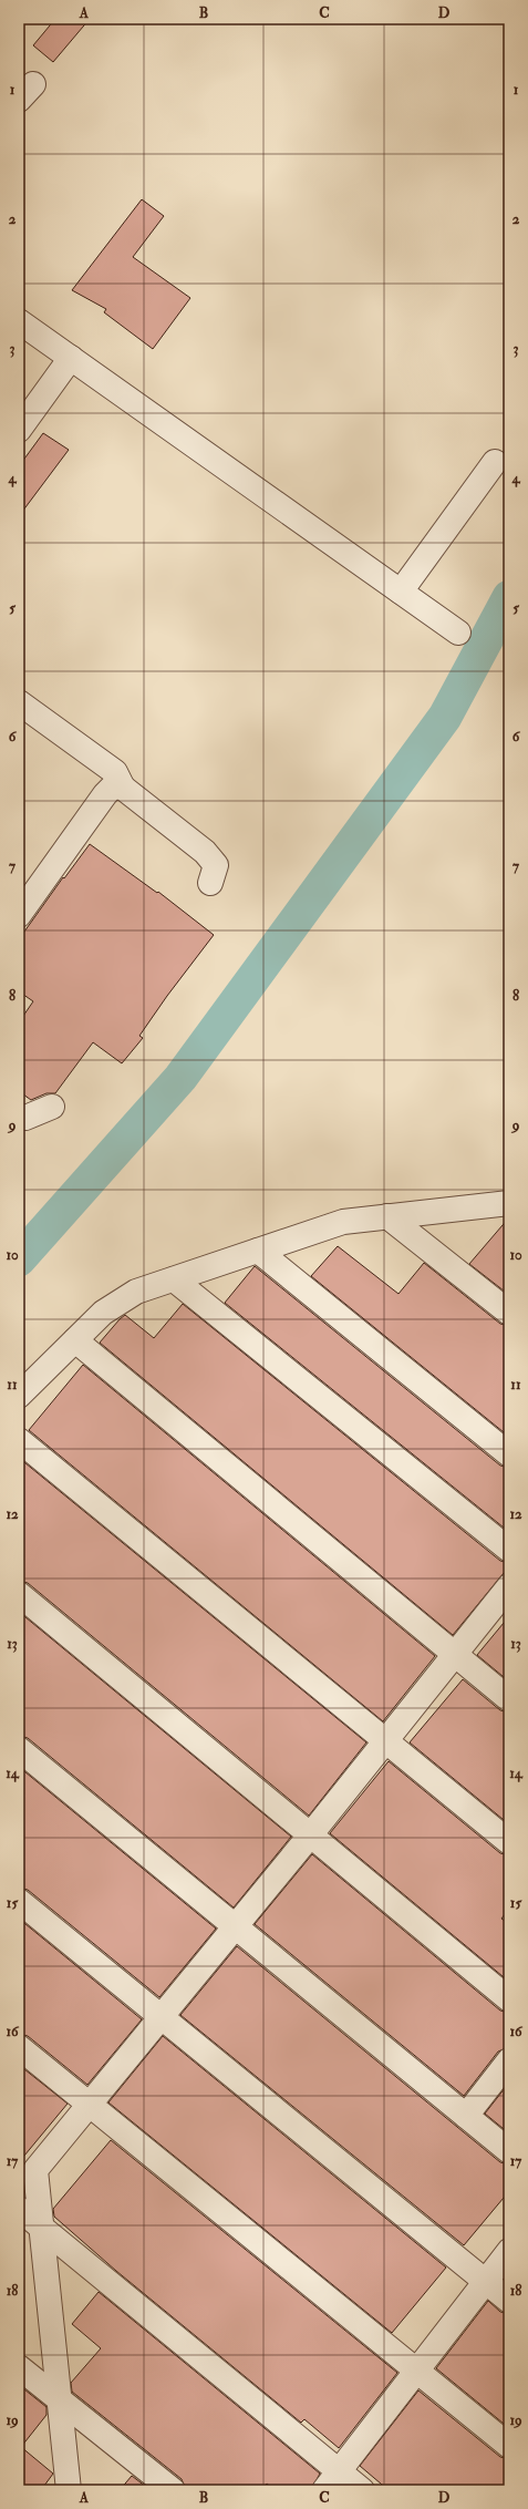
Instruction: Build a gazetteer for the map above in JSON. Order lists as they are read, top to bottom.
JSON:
{
  "grid": {
    "columns": [
      "A",
      "B",
      "C",
      "D"
    ],
    "rows": [
      "1",
      "2",
      "3",
      "4",
      "5",
      "6",
      "7",
      "8",
      "9",
      "10",
      "11",
      "12",
      "13",
      "14",
      "15",
      "16",
      "17",
      "18",
      "19"
    ]
  }
}
